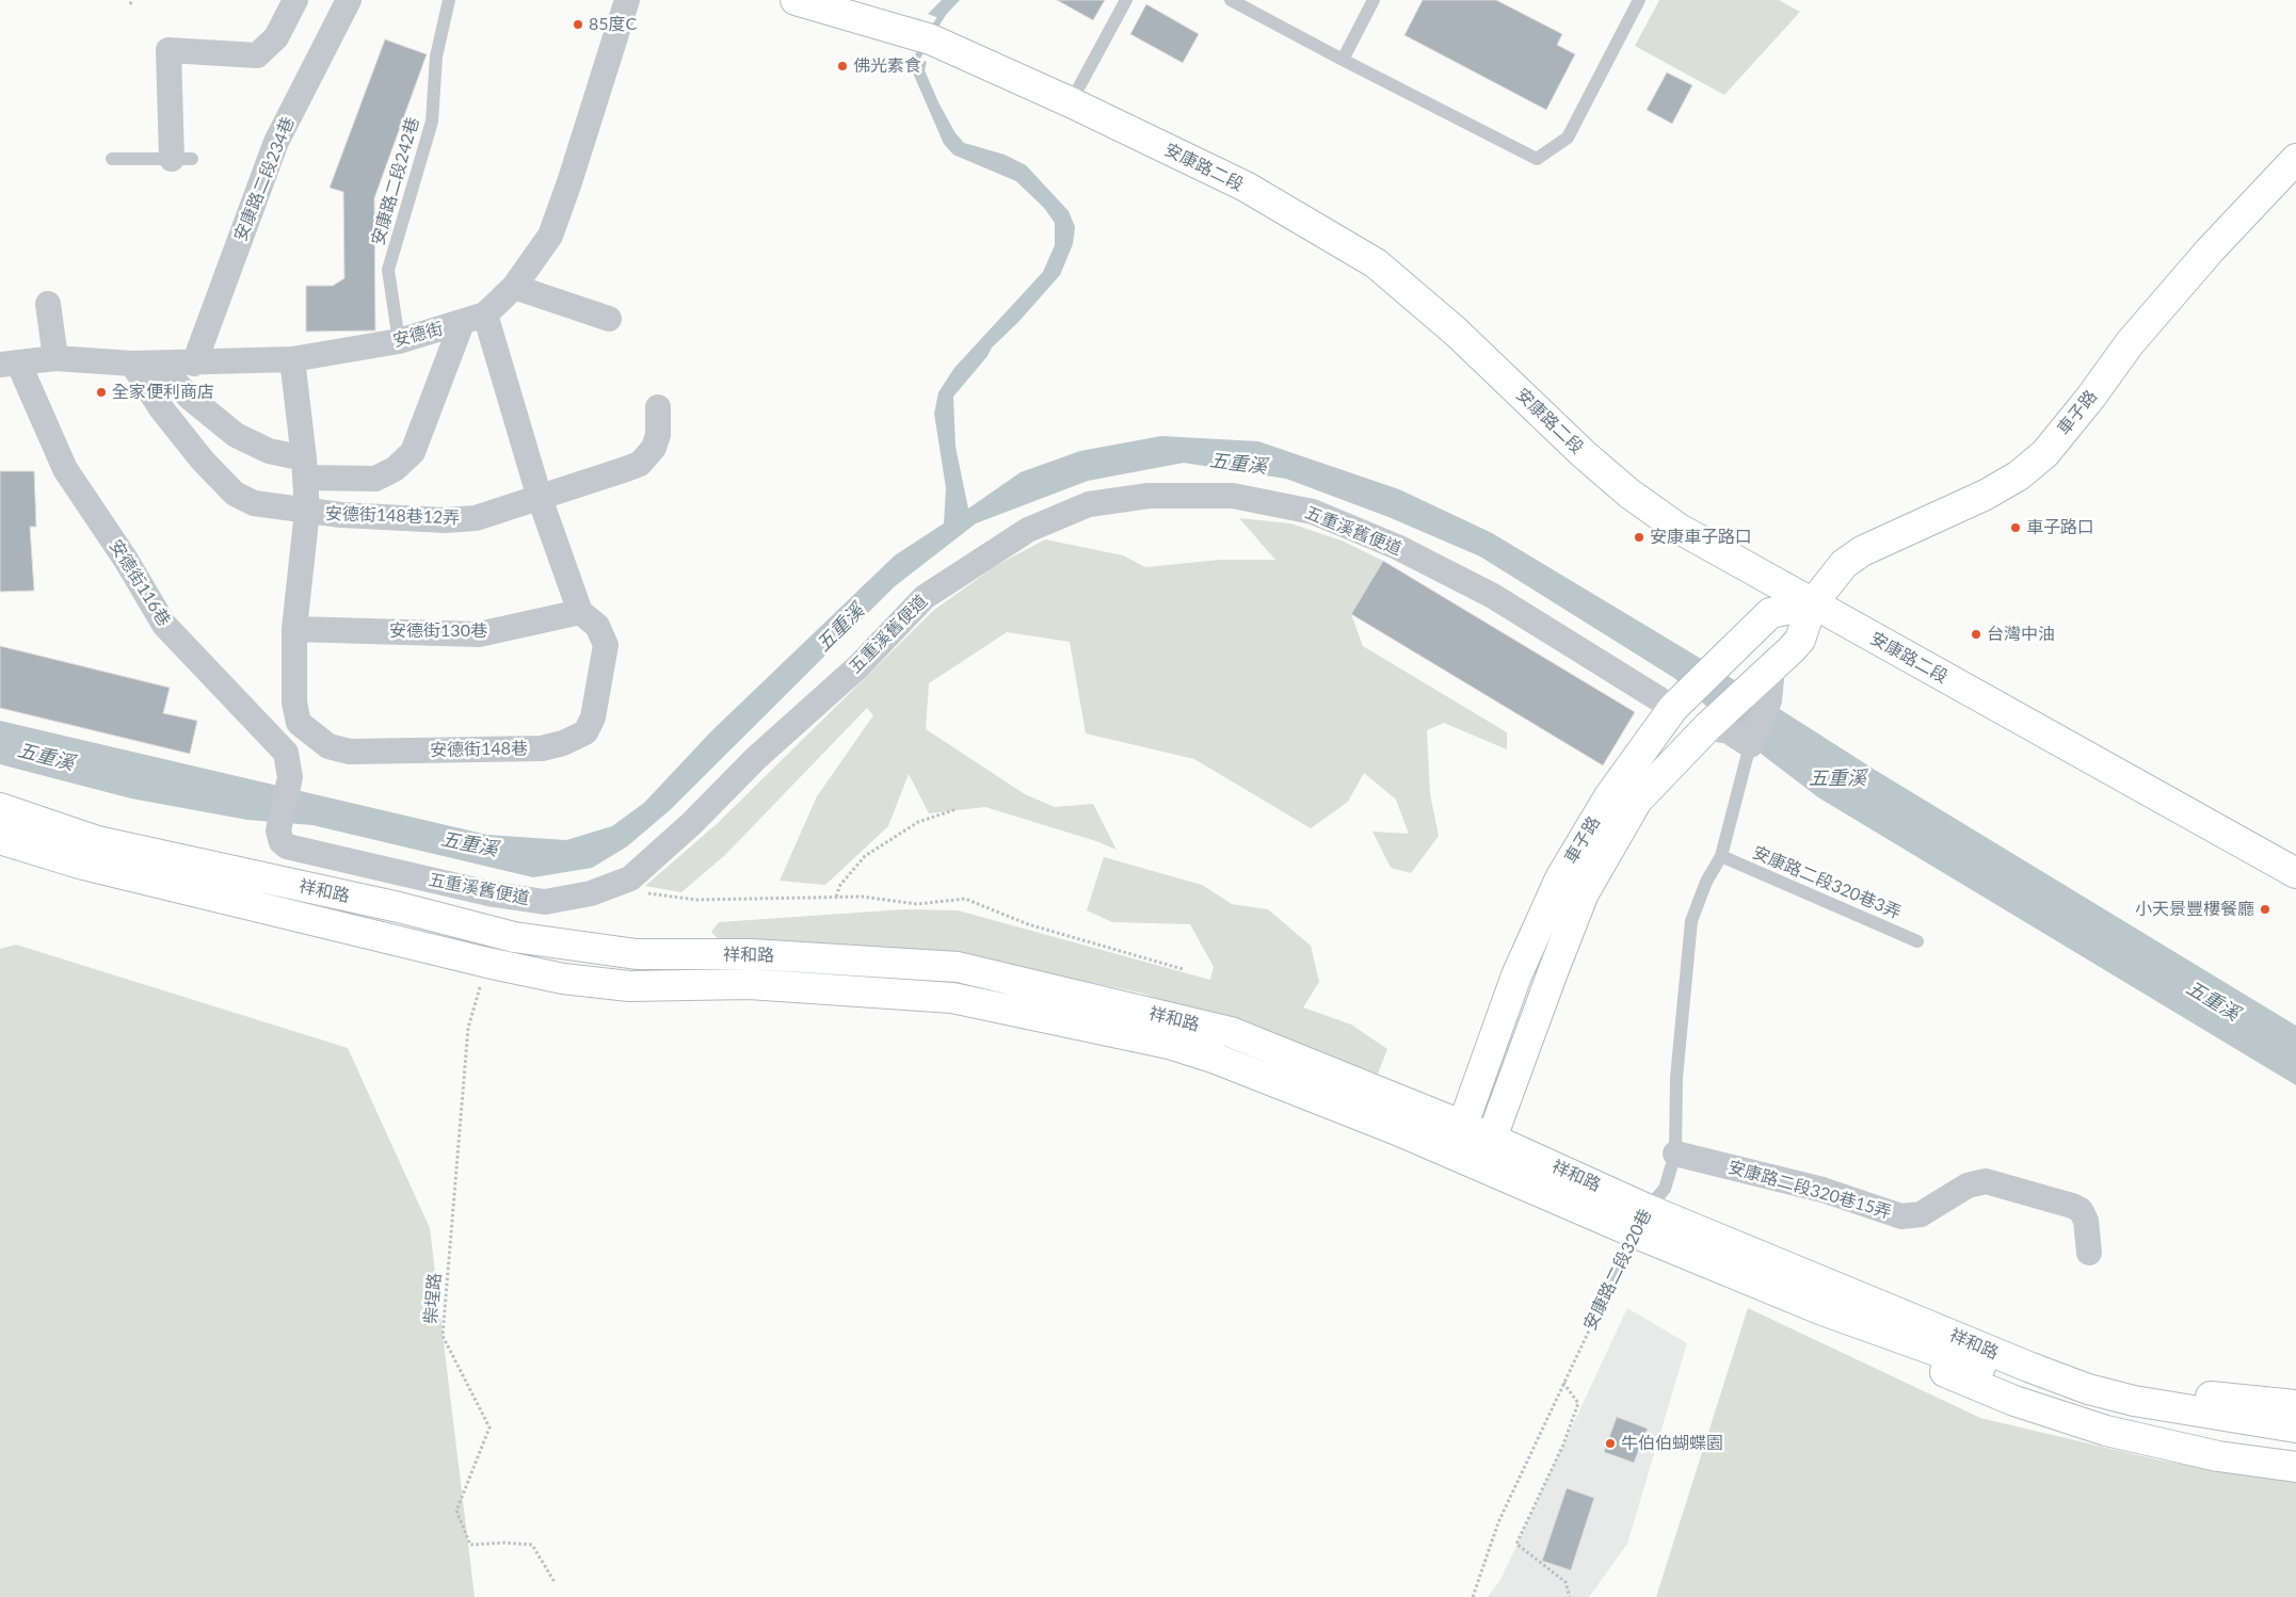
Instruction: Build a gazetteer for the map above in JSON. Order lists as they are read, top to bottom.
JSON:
{
  "streets": {
    "main road": ["安康路二段", "車子路", "祥和路"],
    "street": [
      "安康路二段234巷",
      "安德街",
      "安德街148巷12弄",
      "五重溪舊便道",
      "安德街116巷",
      "安德街130巷",
      "安德街148巷",
      "安康路二段320巷15弄",
      "安康路二段320巷"
    ],
    "lane": ["安康路二段242巷", "安康路二段320巷3弄"],
    "path": ["柴埕路"]
  },
  "crossings": [
    ["安康路二段", "車子路"],
    ["安康路二段234巷", "安德街"],
    ["安康路二段242巷", "安德街"],
    ["安德街", "安德街148巷12弄"],
    ["安德街", "安德街116巷"],
    ["安德街", "安德街148巷"],
    ["車子路", "五重溪舊便道"],
    ["車子路", "祥和路"],
    ["車子路", "安康路二段320巷"],
    ["安德街148巷12弄", "安德街148巷"],
    ["五重溪舊便道", "安德街116巷"],
    ["安德街130巷", "安德街148巷"],
    ["安康路二段320巷3弄", "安康路二段320巷"],
    ["祥和路", "安康路二段320巷"],
    ["祥和路", "柴埕路"],
    ["安康路二段320巷15弄", "安康路二段320巷"]
  ],
  "water": ["五重溪"],
  "places": [
    "85度C",
    "佛光素食",
    "全家便利商店",
    "車子路口",
    "安康車子路口",
    "台灣中油",
    "小天景豐樓餐廳",
    "牛伯伯蝴蝶園"
  ]
}
